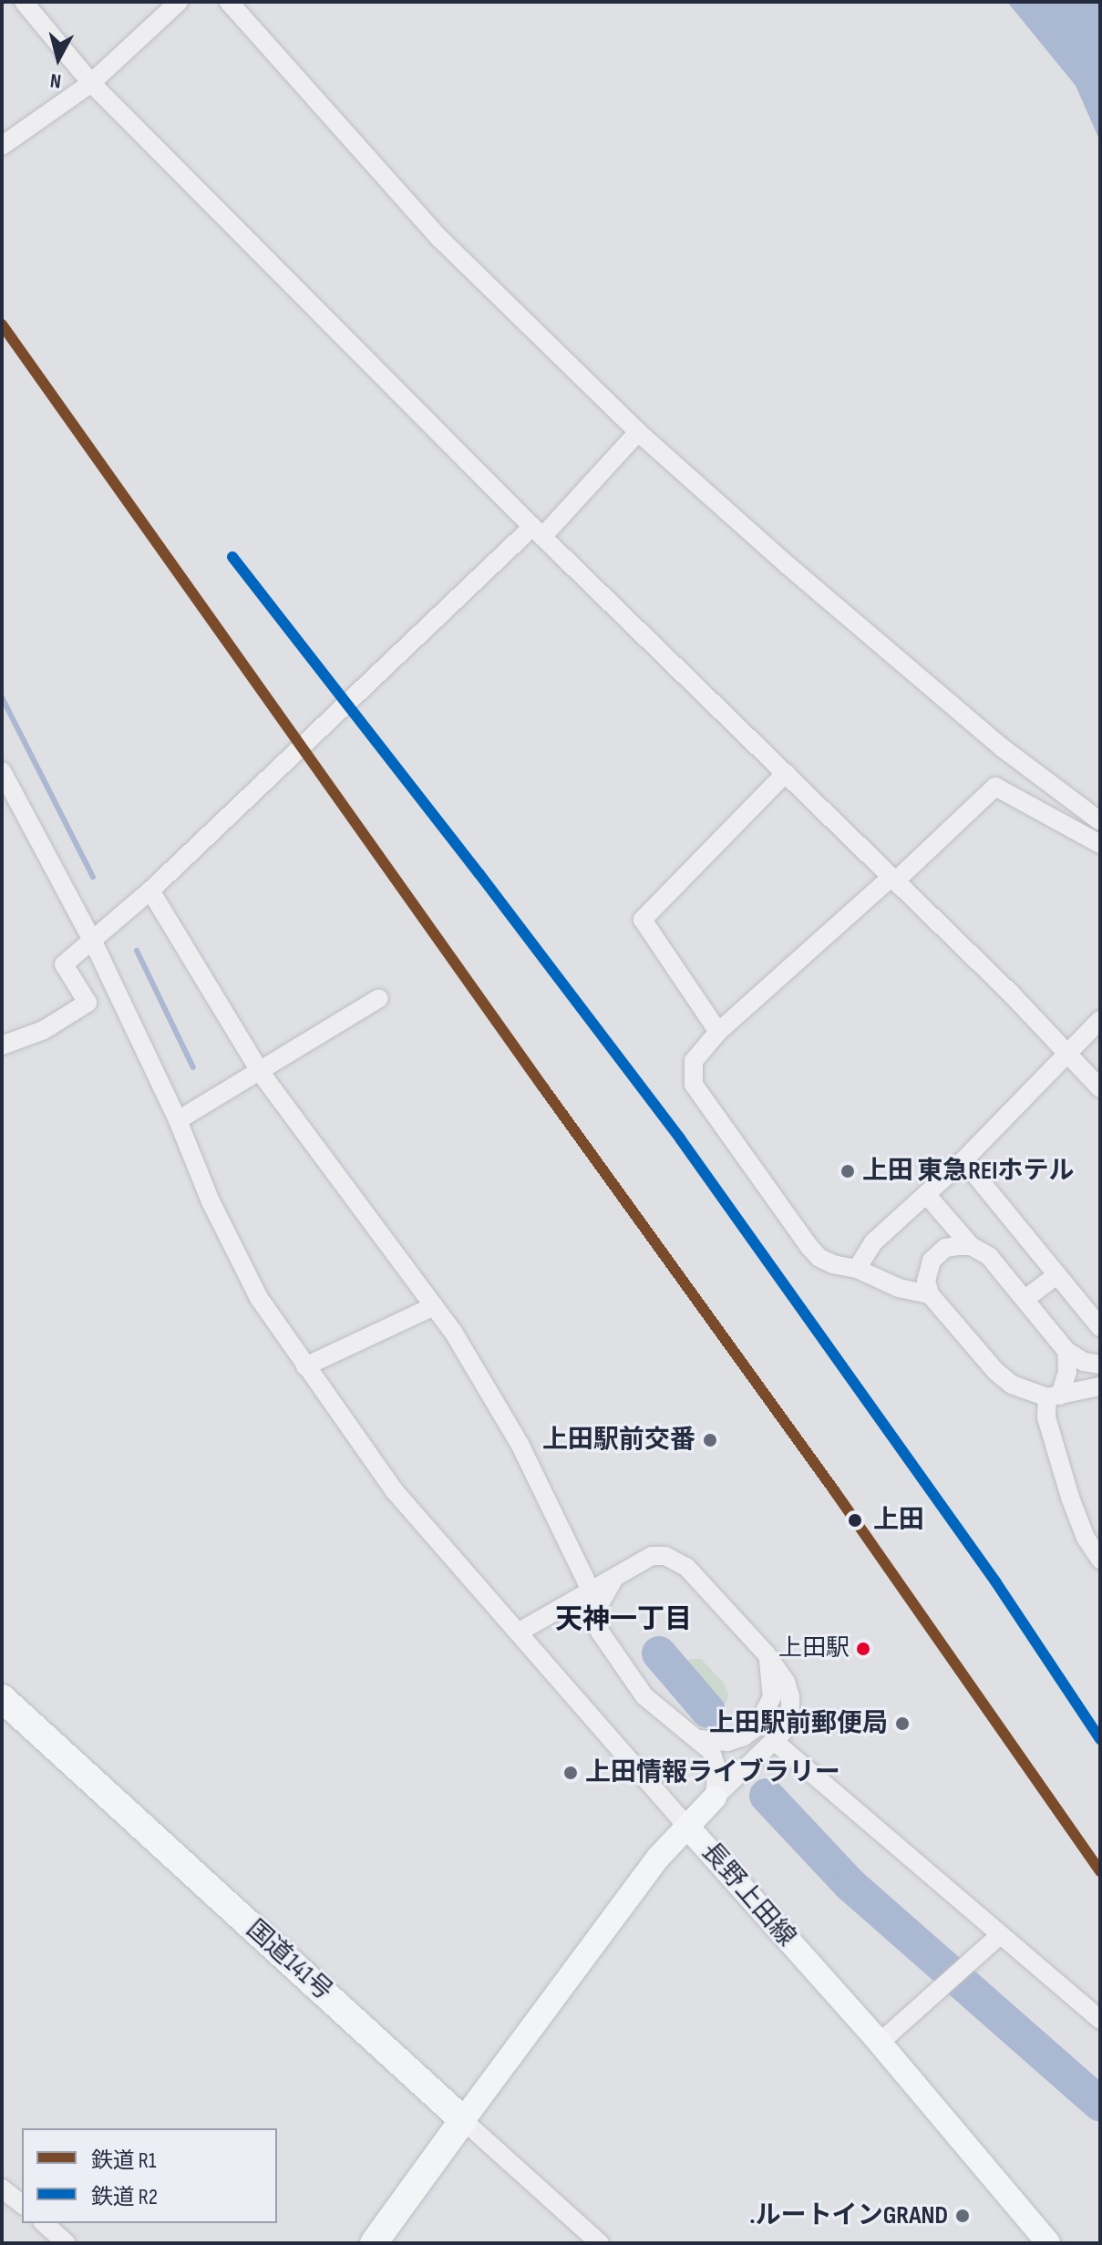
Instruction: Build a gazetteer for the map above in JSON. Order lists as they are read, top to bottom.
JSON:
{
  "streets": {
    "highway": ["国道141号"],
    "main road": ["長野上田線"]
  },
  "crossings": [
    ["長野上田線", "国道141号"]
  ],
  "districts": ["天神一丁目"],
  "places": [
    "上田 東急REIホテル",
    "上田駅前交番",
    "上田",
    "上田駅",
    "上田駅前郵便局",
    "上田情報ライブラリー",
    ".ルートインGRAND"
  ],
  "lines": ["rail line R1", "rail line R2"],
  "legend": ["鉄道 R1", "鉄道 R2"],
  "north": "bottom"
}
